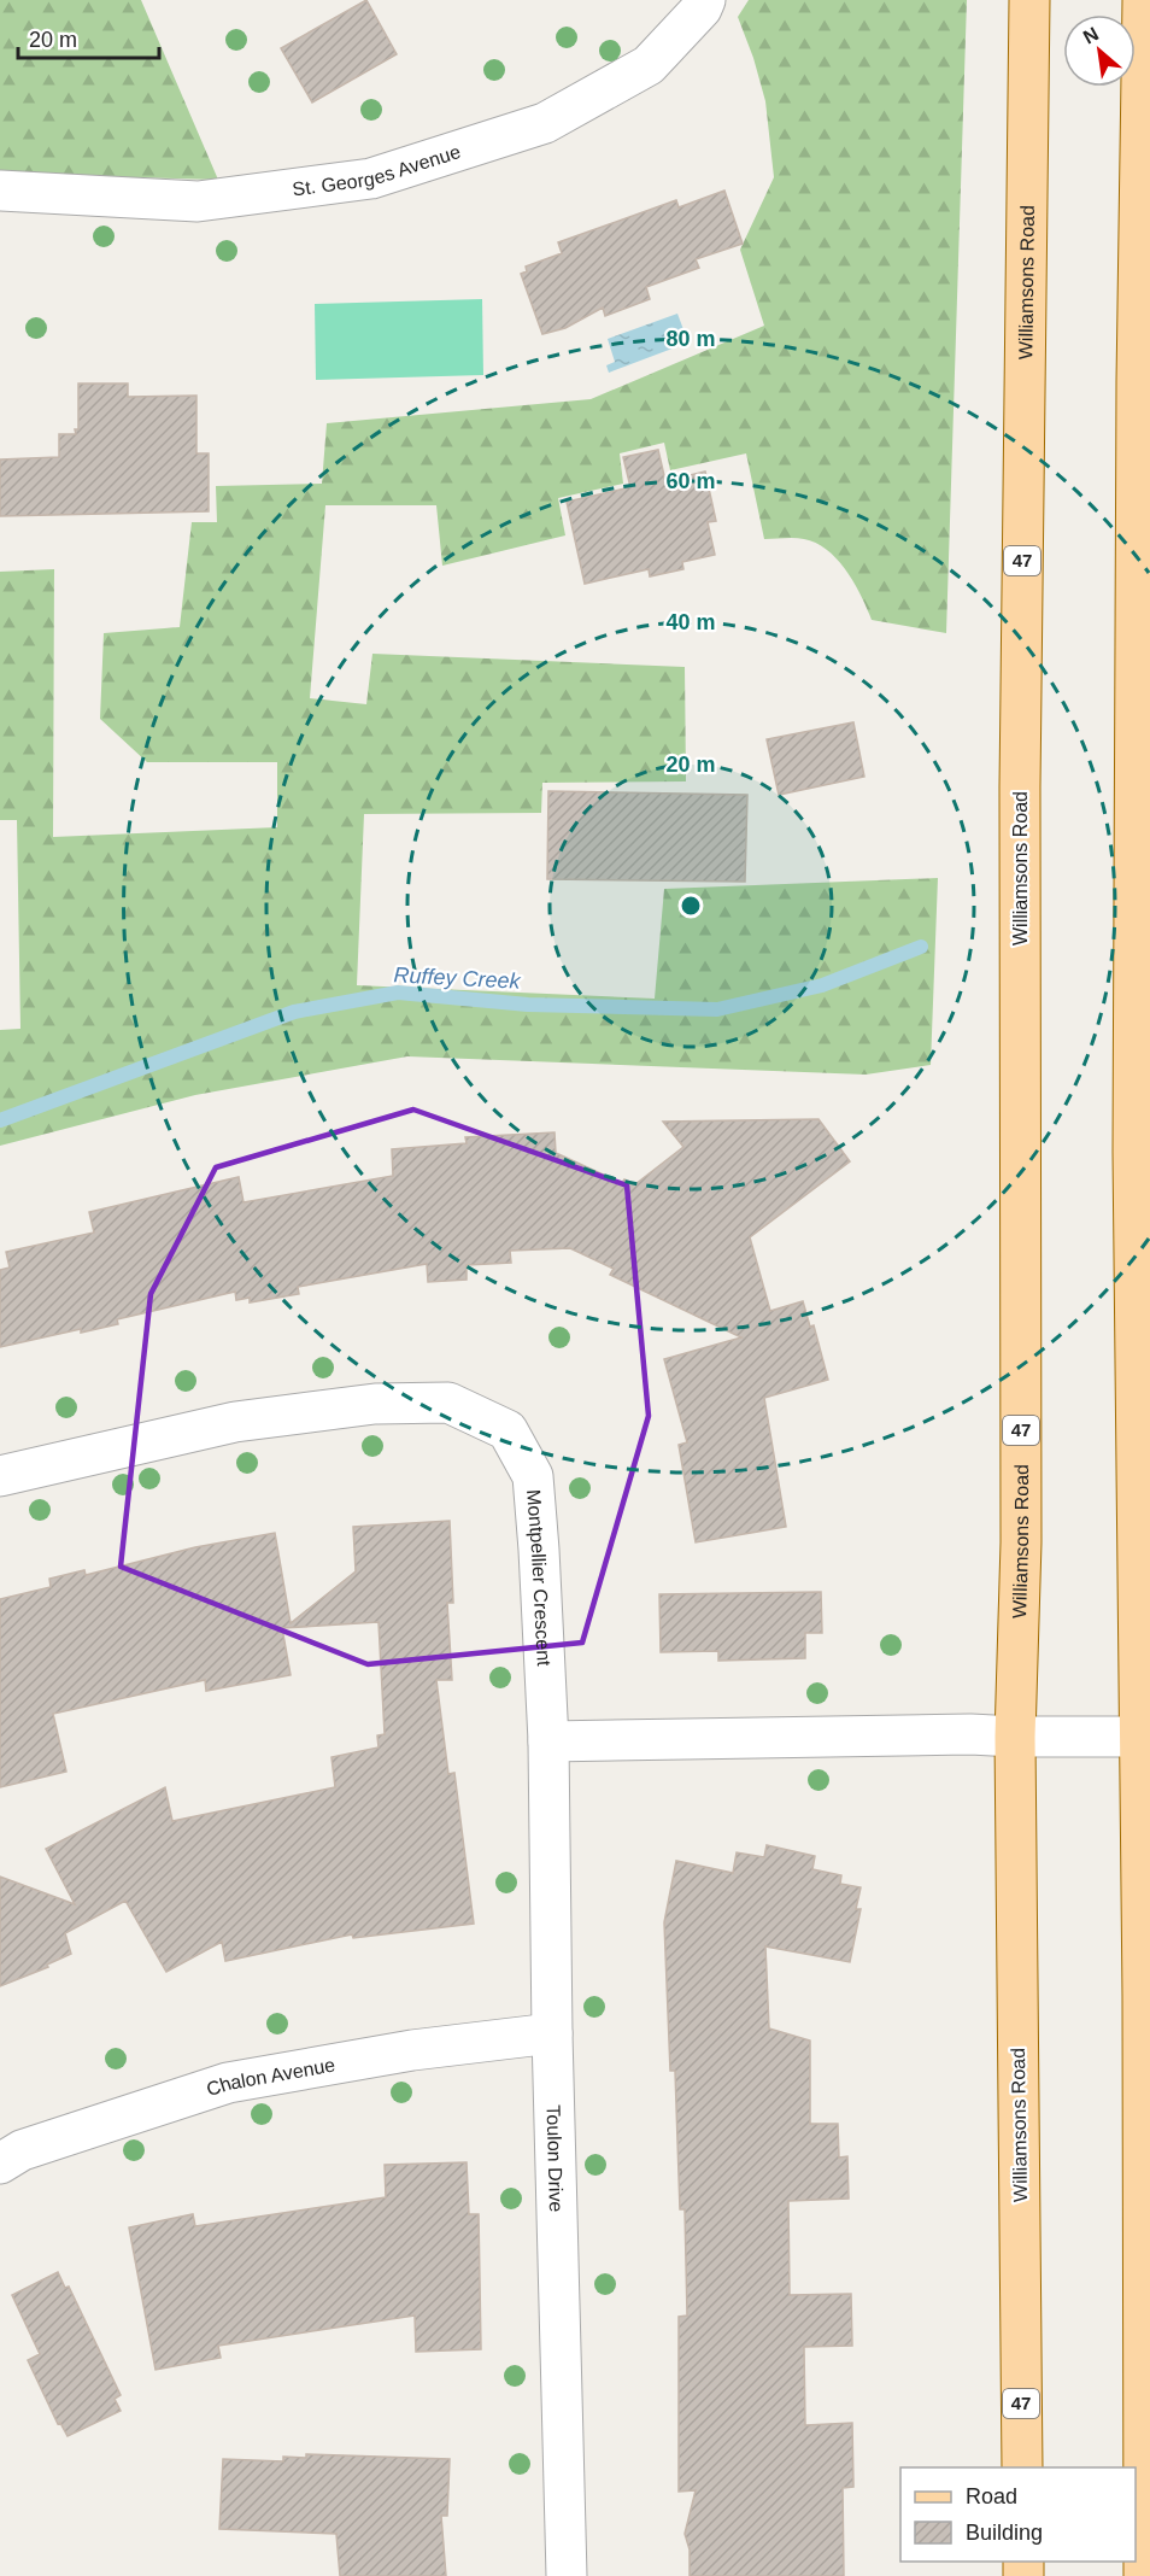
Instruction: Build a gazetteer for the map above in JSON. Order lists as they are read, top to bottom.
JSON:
{
  "streets": {
    "main road": ["Williamsons Road", "47"],
    "street": [
      "St. Georges Avenue",
      "Montpellier Crescent",
      "Chalon Avenue",
      "Toulon Drive"
    ]
  },
  "crossings": [
    ["Montpellier Crescent", "Toulon Drive"],
    ["Chalon Avenue", "Toulon Drive"]
  ],
  "water": ["Ruffey Creek"],
  "legend": ["Road", "Building"],
  "scale_bar": "20 m",
  "north": "top left",
  "rings": [
    "80 m",
    "60 m",
    "40 m",
    "20 m"
  ]
}
